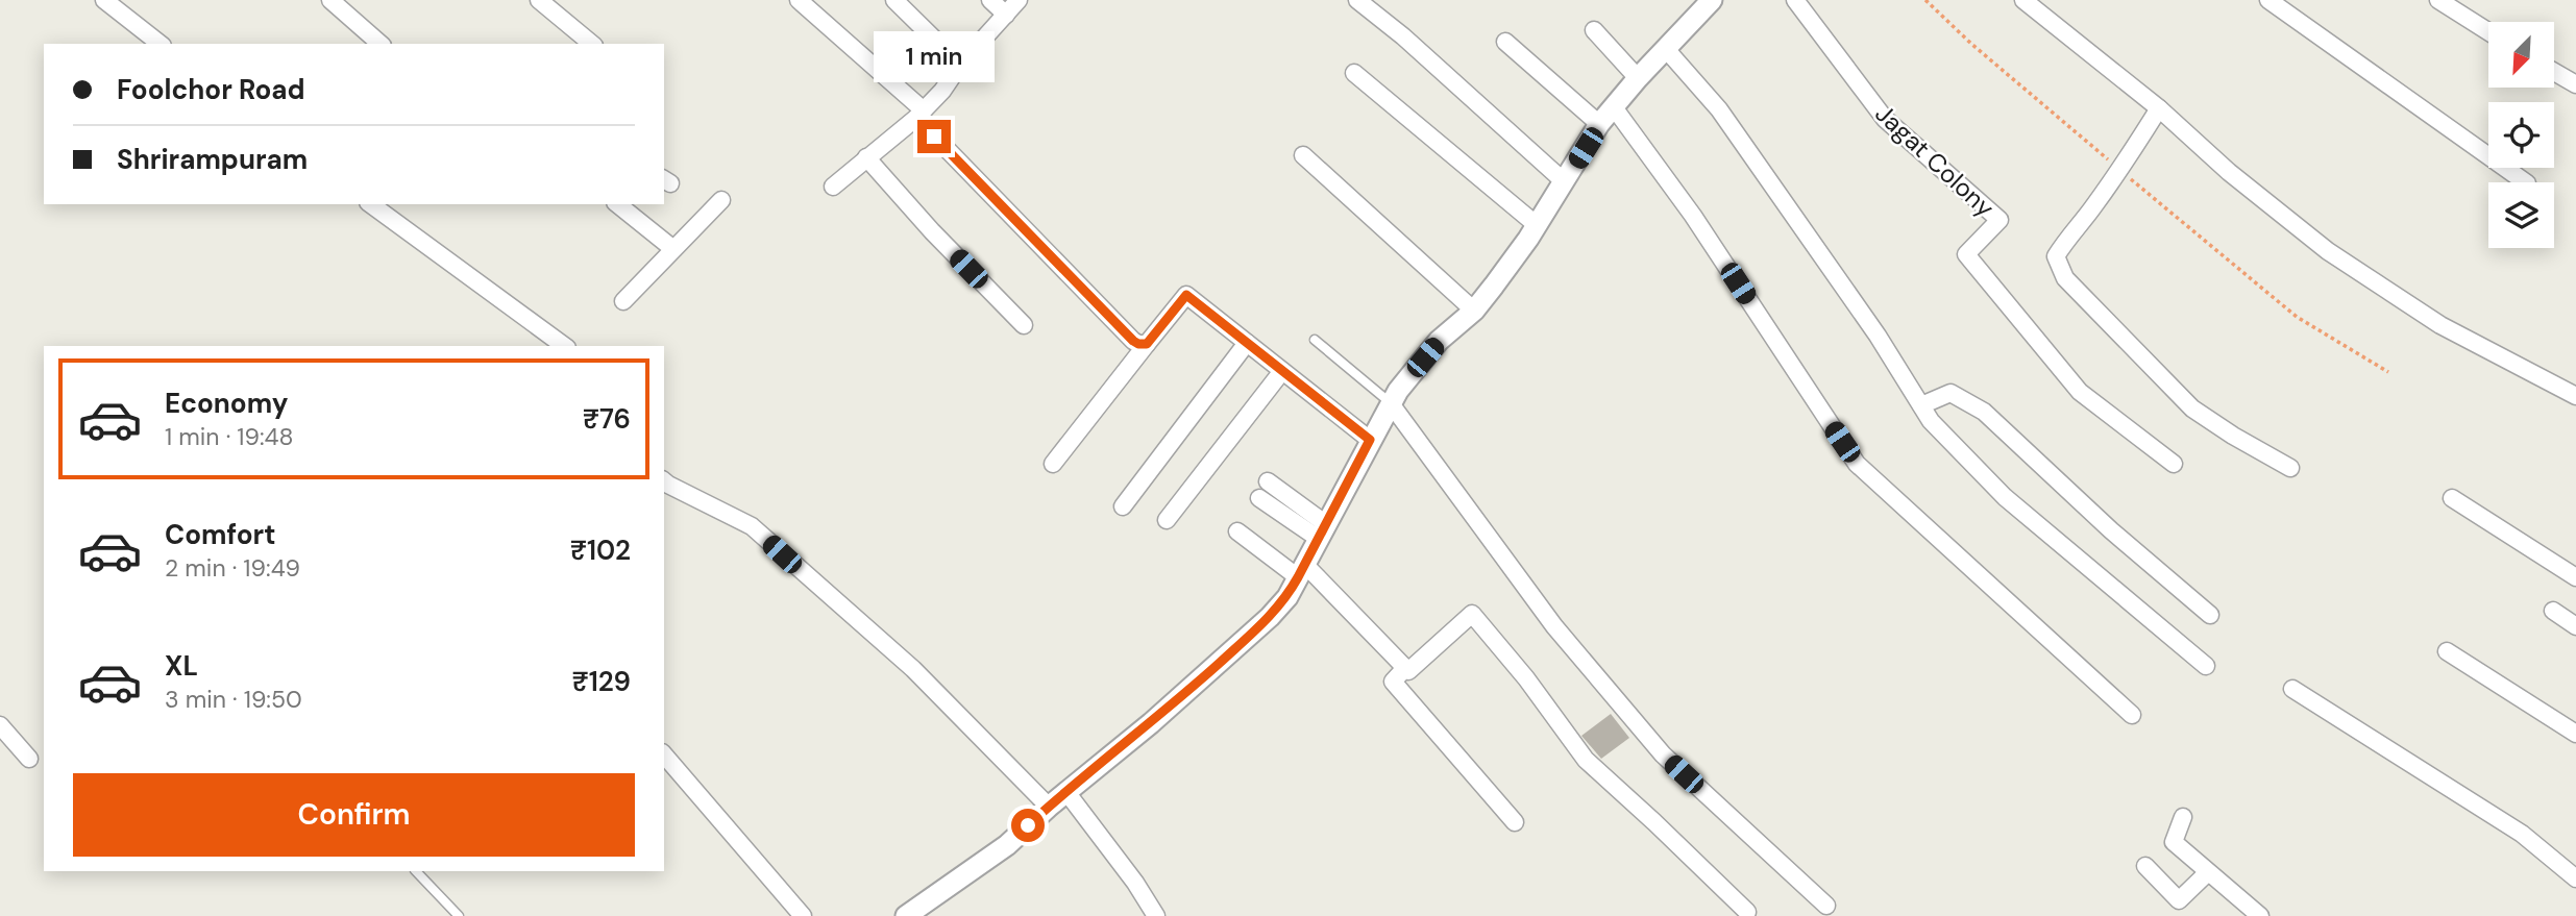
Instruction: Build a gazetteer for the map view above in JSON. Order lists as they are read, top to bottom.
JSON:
{
  "streets": {
    "street": ["Jagat Colony"]
  },
  "north": "bottom left",
  "page": {
    "bubble": "1 min",
    "banner": ["Foolchor Road", "Shrirampuram"],
    "list": [
      {
        "name": "Economy",
        "note": "1 min · 19:48",
        "value": "₹76"
      },
      {
        "name": "Comfort",
        "note": "2 min · 19:49",
        "value": "₹102"
      },
      {
        "name": "XL",
        "note": "3 min · 19:50",
        "value": "₹129"
      }
    ],
    "buttons": "Confirm"
  }
}
